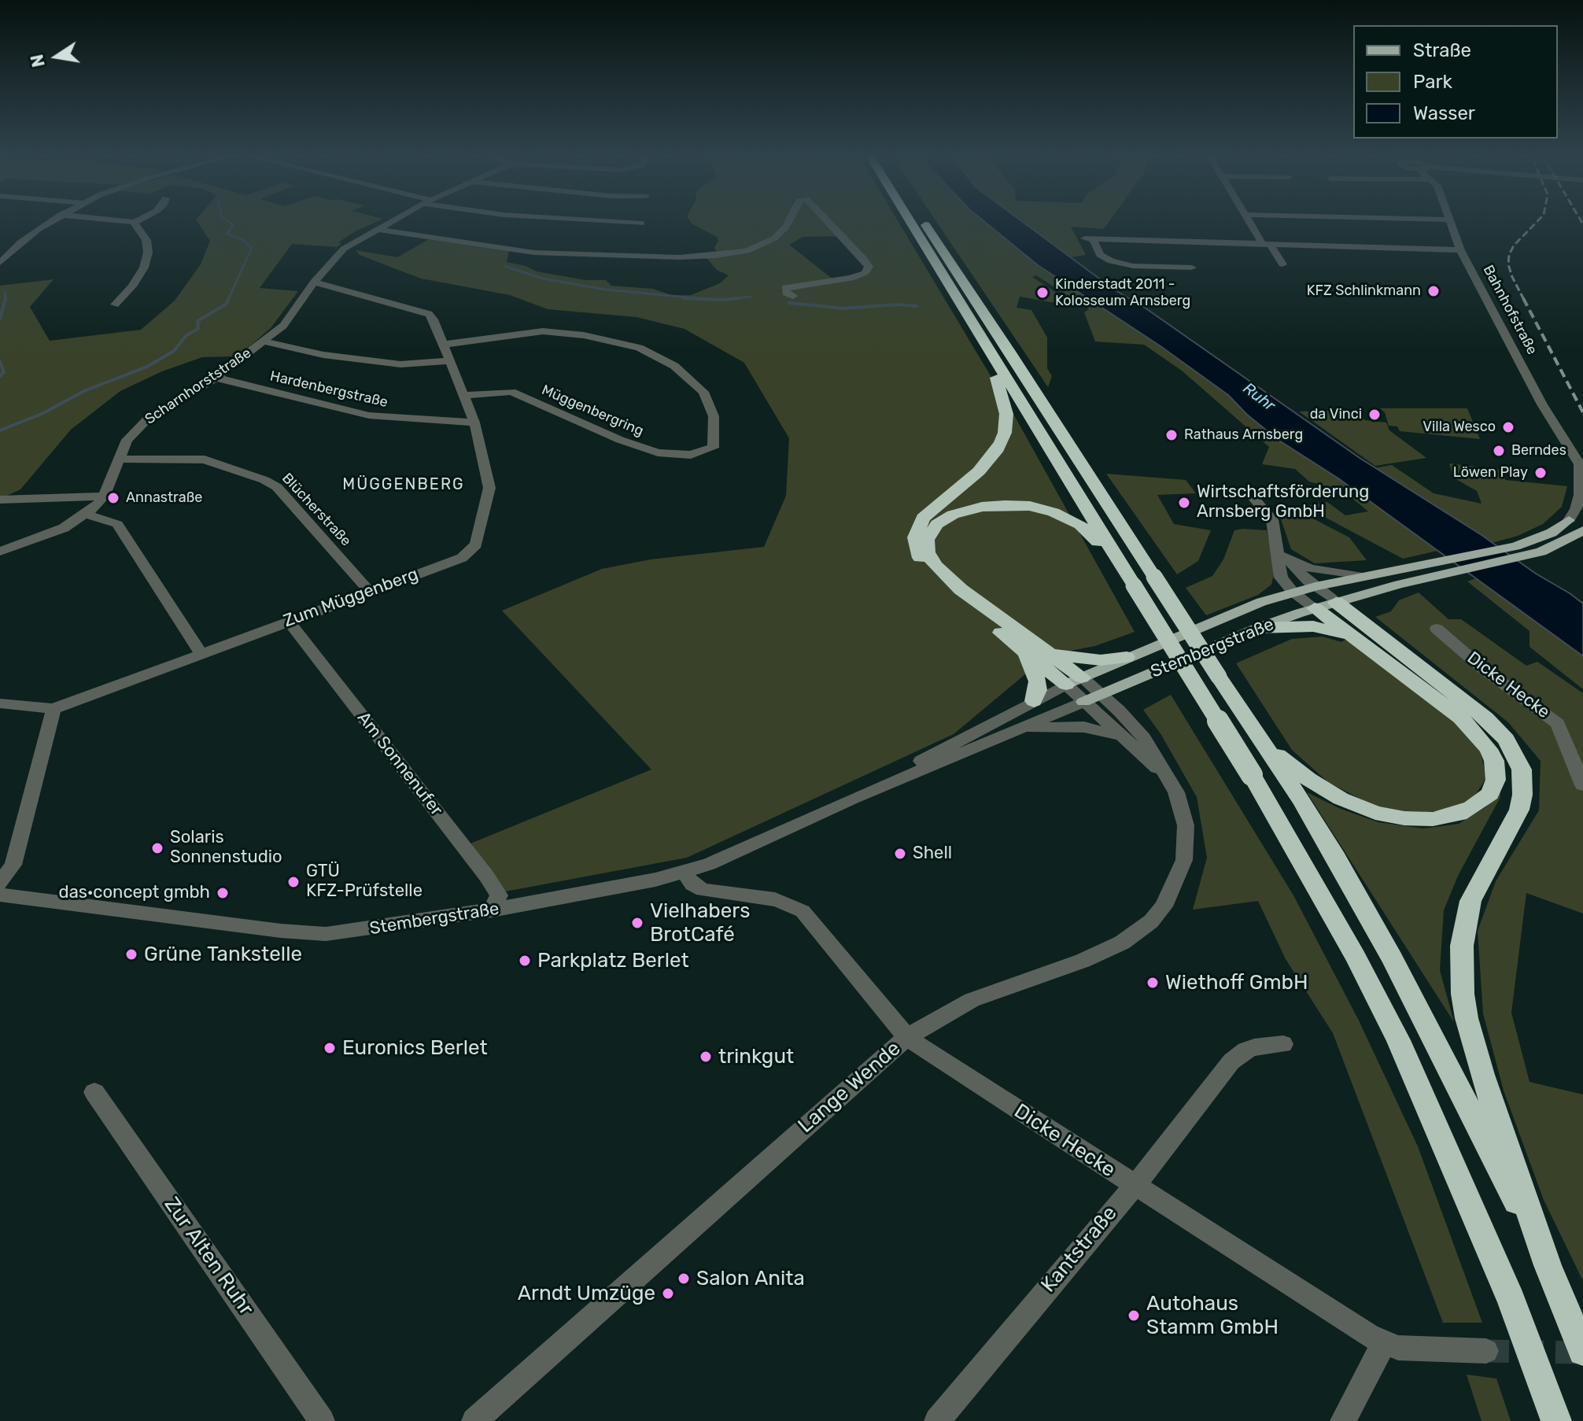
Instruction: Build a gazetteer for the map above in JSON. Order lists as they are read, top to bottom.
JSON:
{
  "streets": {
    "main road": ["Stembergstraße"],
    "street": [
      "Bahnhofstraße",
      "Scharnhorststraße",
      "Hardenbergstraße",
      "Müggenbergring",
      "Blücherstraße",
      "Zum Müggenberg",
      "Dicke Hecke",
      "Am Sonnenufer",
      "Lange Wende",
      "Kantstraße",
      "Zur Alten Ruhr"
    ]
  },
  "crossings": [
    ["Bahnhofstraße", "Stembergstraße"],
    ["Scharnhorststraße", "Hardenbergstraße"],
    ["Scharnhorststraße", "Blücherstraße"],
    ["Scharnhorststraße", "Zum Müggenberg"],
    ["Hardenbergstraße", "Zum Müggenberg"],
    ["Müggenbergring", "Zum Müggenberg"],
    ["Blücherstraße", "Zum Müggenberg"],
    ["Zum Müggenberg", "Am Sonnenufer"],
    ["Stembergstraße", "Dicke Hecke"],
    ["Stembergstraße", "Am Sonnenufer"],
    ["Stembergstraße", "Lange Wende"],
    ["Dicke Hecke", "Lange Wende"],
    ["Dicke Hecke", "Kantstraße"]
  ],
  "districts": ["MÜGGENBERG"],
  "water": ["Ruhr"],
  "places": [
    "KFZ Schlinkmann",
    "Kinderstadt 2011 - Kolosseum Arnsberg",
    "da Vinci",
    "Villa Wesco",
    "Rathaus Arnsberg",
    "Berndes",
    "Löwen Play",
    "Annastraße",
    "Wirtschaftsförderung Arnsberg GmbH",
    "Solaris Sonnenstudio",
    "Shell",
    "GTÜ KFZ-Prüfstelle",
    "das·concept gmbh",
    "Vielhabers BrotCafé",
    "Grüne Tankstelle",
    "Parkplatz Berlet",
    "Wiethoff GmbH",
    "Euronics Berlet",
    "trinkgut",
    "Salon Anita",
    "Arndt Umzüge",
    "Autohaus Stamm GmbH"
  ],
  "legend": ["Straße", "Park", "Wasser"],
  "north": "left"
}
